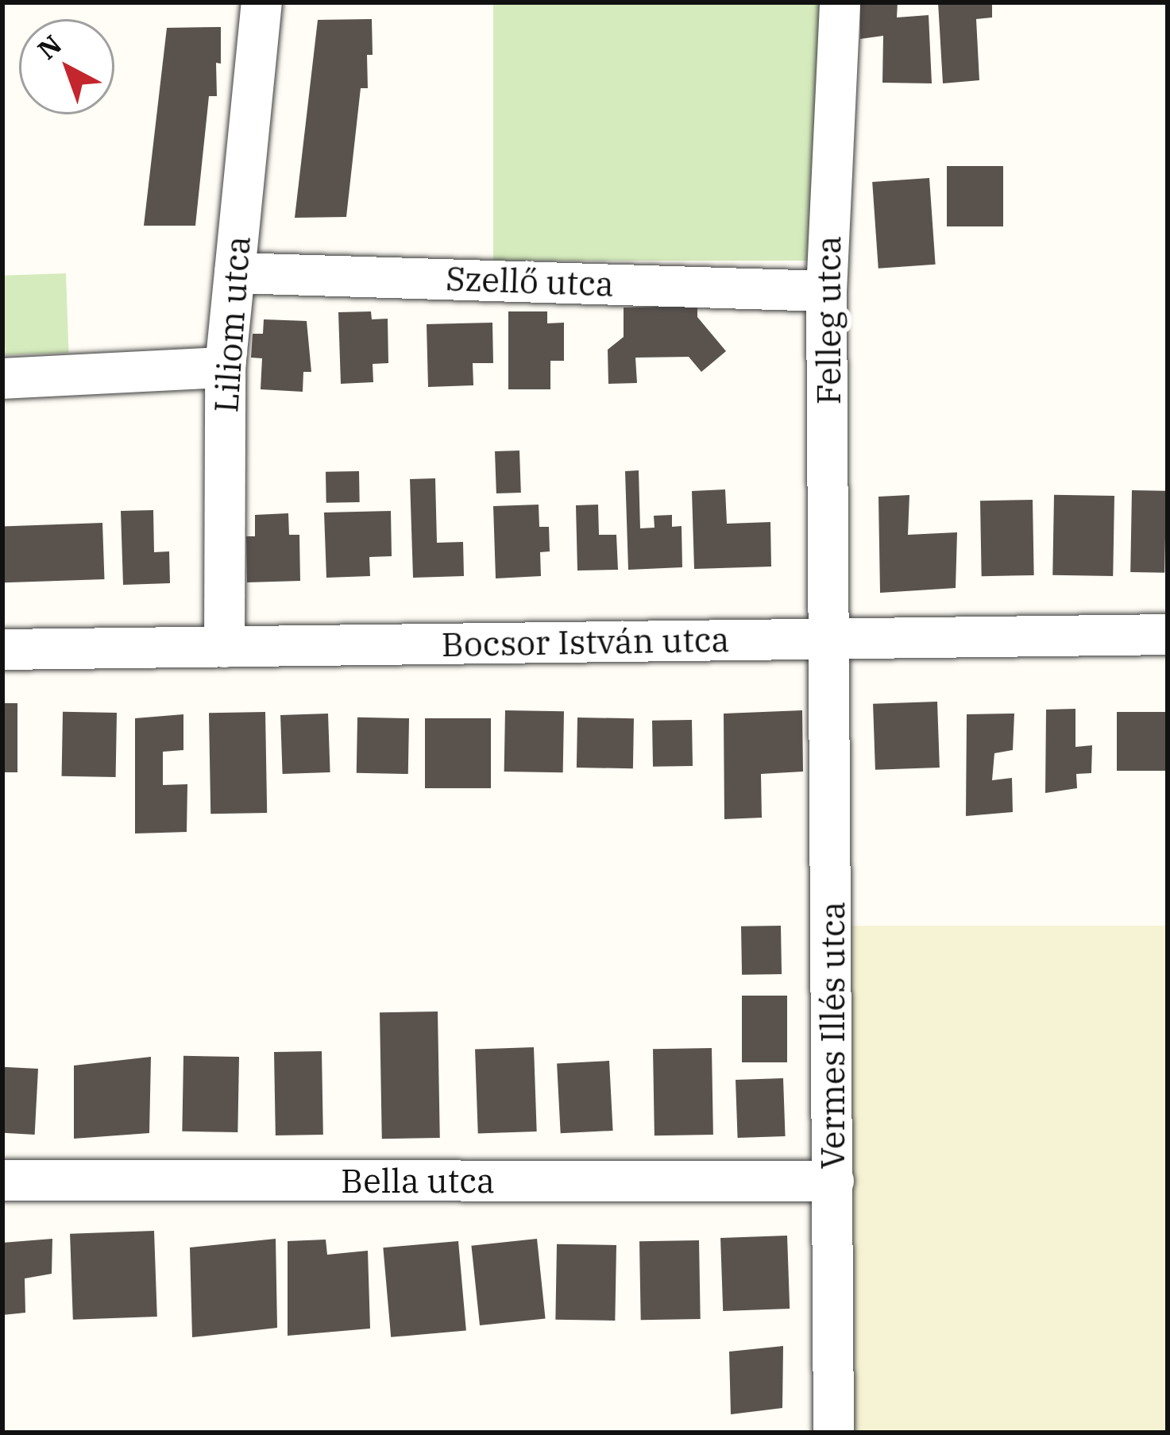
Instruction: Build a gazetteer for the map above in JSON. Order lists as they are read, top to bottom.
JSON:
{
  "streets": {
    "street": [
      "Szellő utca",
      "Felleg utca",
      "Liliom utca",
      "Bocsor István utca",
      "Vermes Illés utca",
      "Bella utca"
    ]
  },
  "crossings": [
    ["Szellő utca", "Felleg utca"],
    ["Szellő utca", "Liliom utca"],
    ["Felleg utca", "Bocsor István utca"],
    ["Felleg utca", "Vermes Illés utca"],
    ["Liliom utca", "Bocsor István utca"],
    ["Bocsor István utca", "Vermes Illés utca"],
    ["Vermes Illés utca", "Bella utca"]
  ],
  "north": "top left"
}
